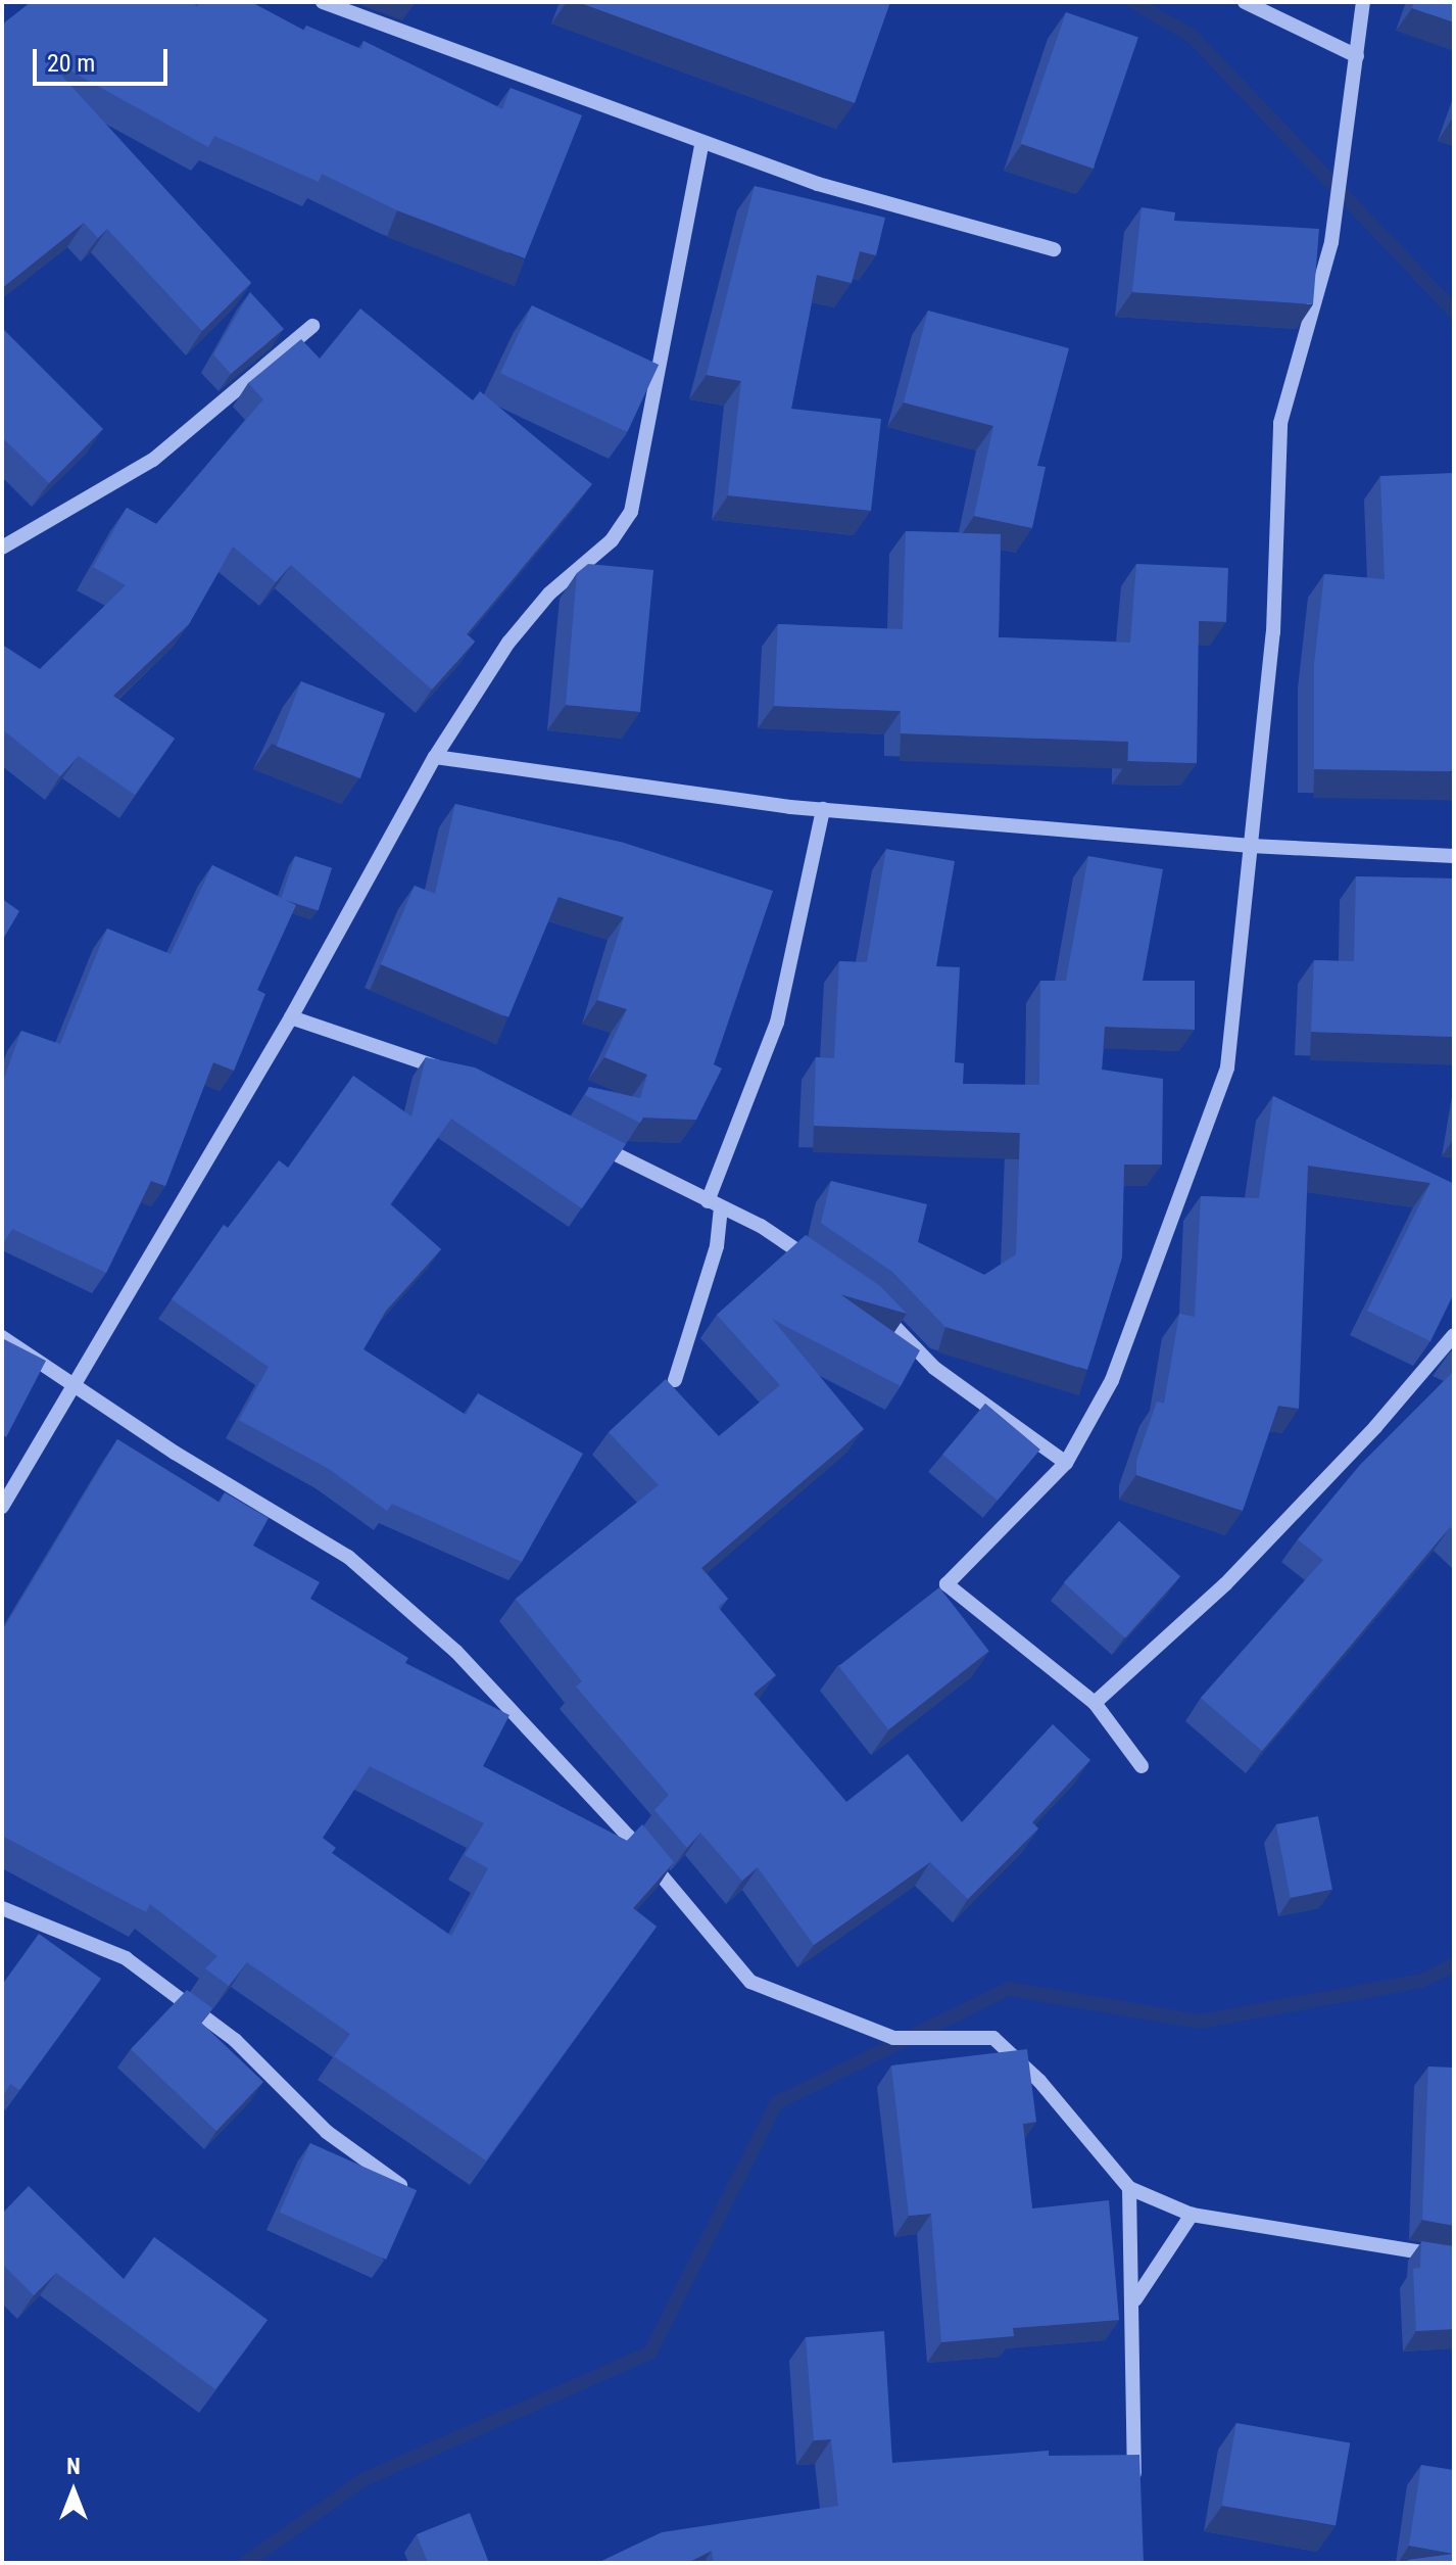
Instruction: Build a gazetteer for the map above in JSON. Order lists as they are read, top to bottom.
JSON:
{
  "scale_bar": "20 m",
  "north": "top"
}
